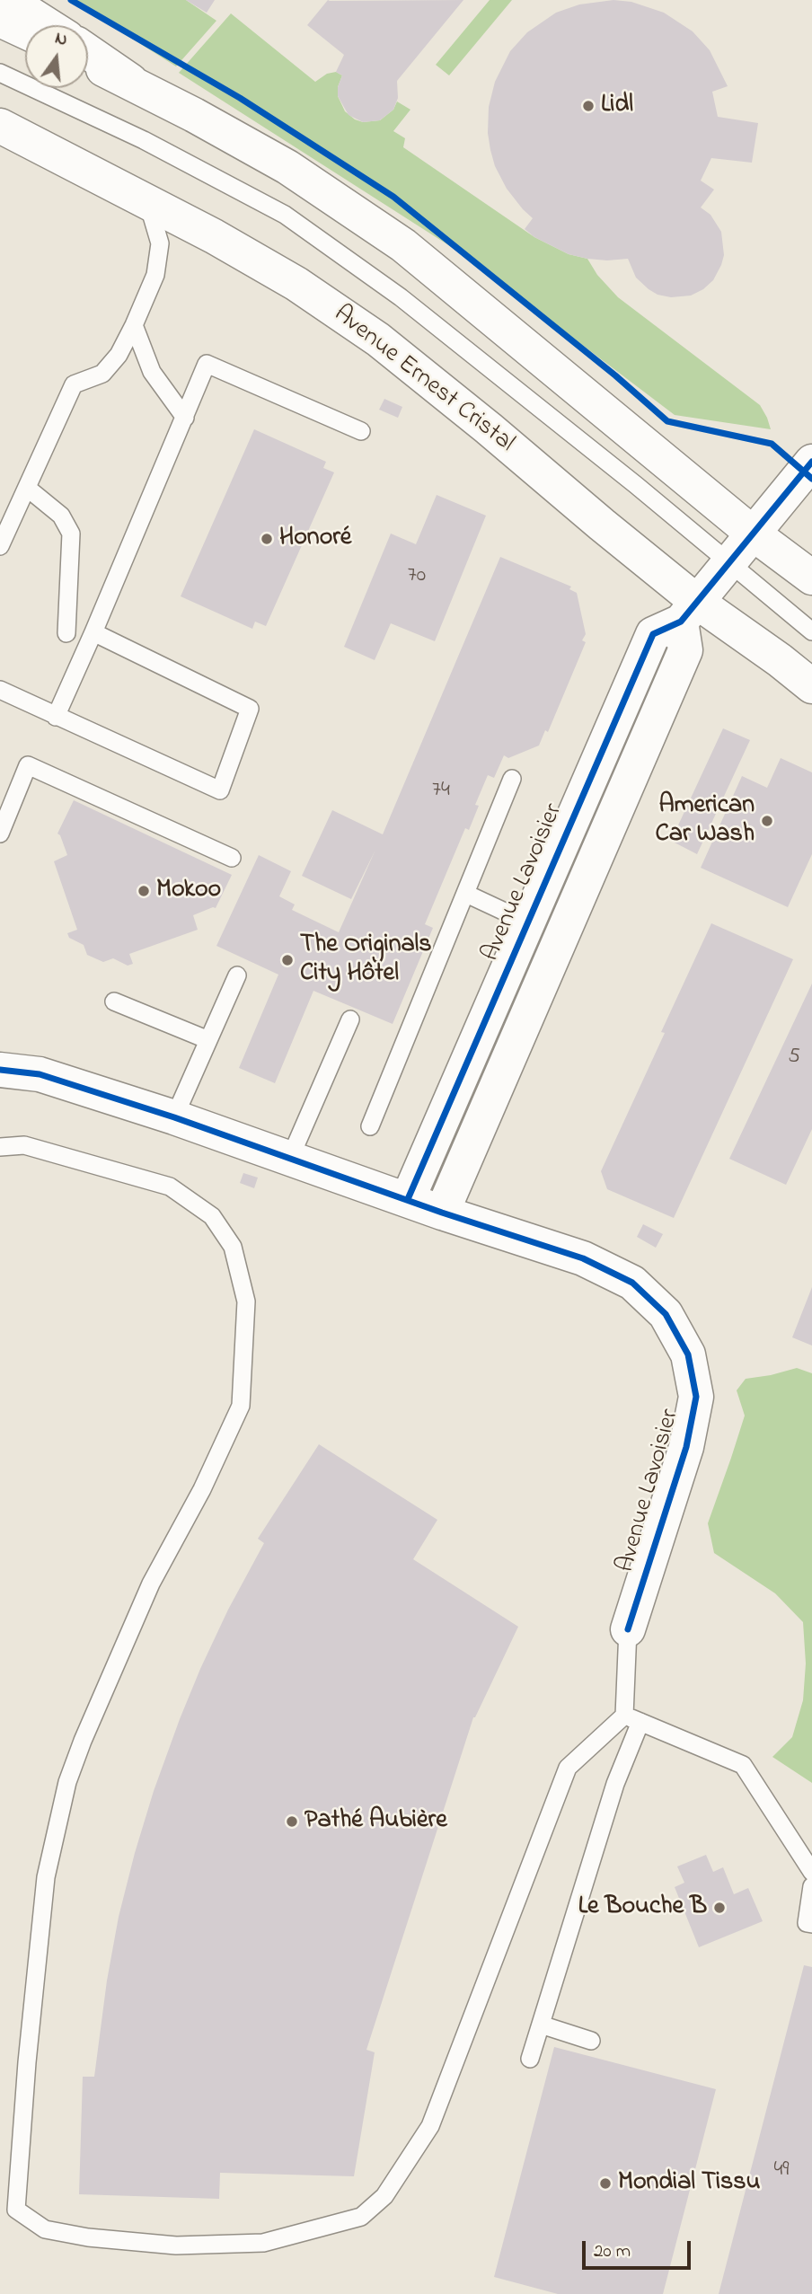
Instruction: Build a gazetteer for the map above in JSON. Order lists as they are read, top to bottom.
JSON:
{
  "streets": {
    "main road": ["Avenue Ernest Cristal", "Avenue Lavoisier"]
  },
  "crossings": [
    ["Avenue Ernest Cristal", "Avenue Lavoisier"]
  ],
  "places": [
    "Lidl",
    "Honoré",
    "American Car Wash",
    "Mokoo",
    "The Originals City Hôtel",
    "Pathé Aubière",
    "Le Bouche B",
    "Mondial Tissu"
  ],
  "house_numbers": [
    "70",
    "74",
    "5",
    "49"
  ],
  "scale_bar": "20 m",
  "north": "top"
}
